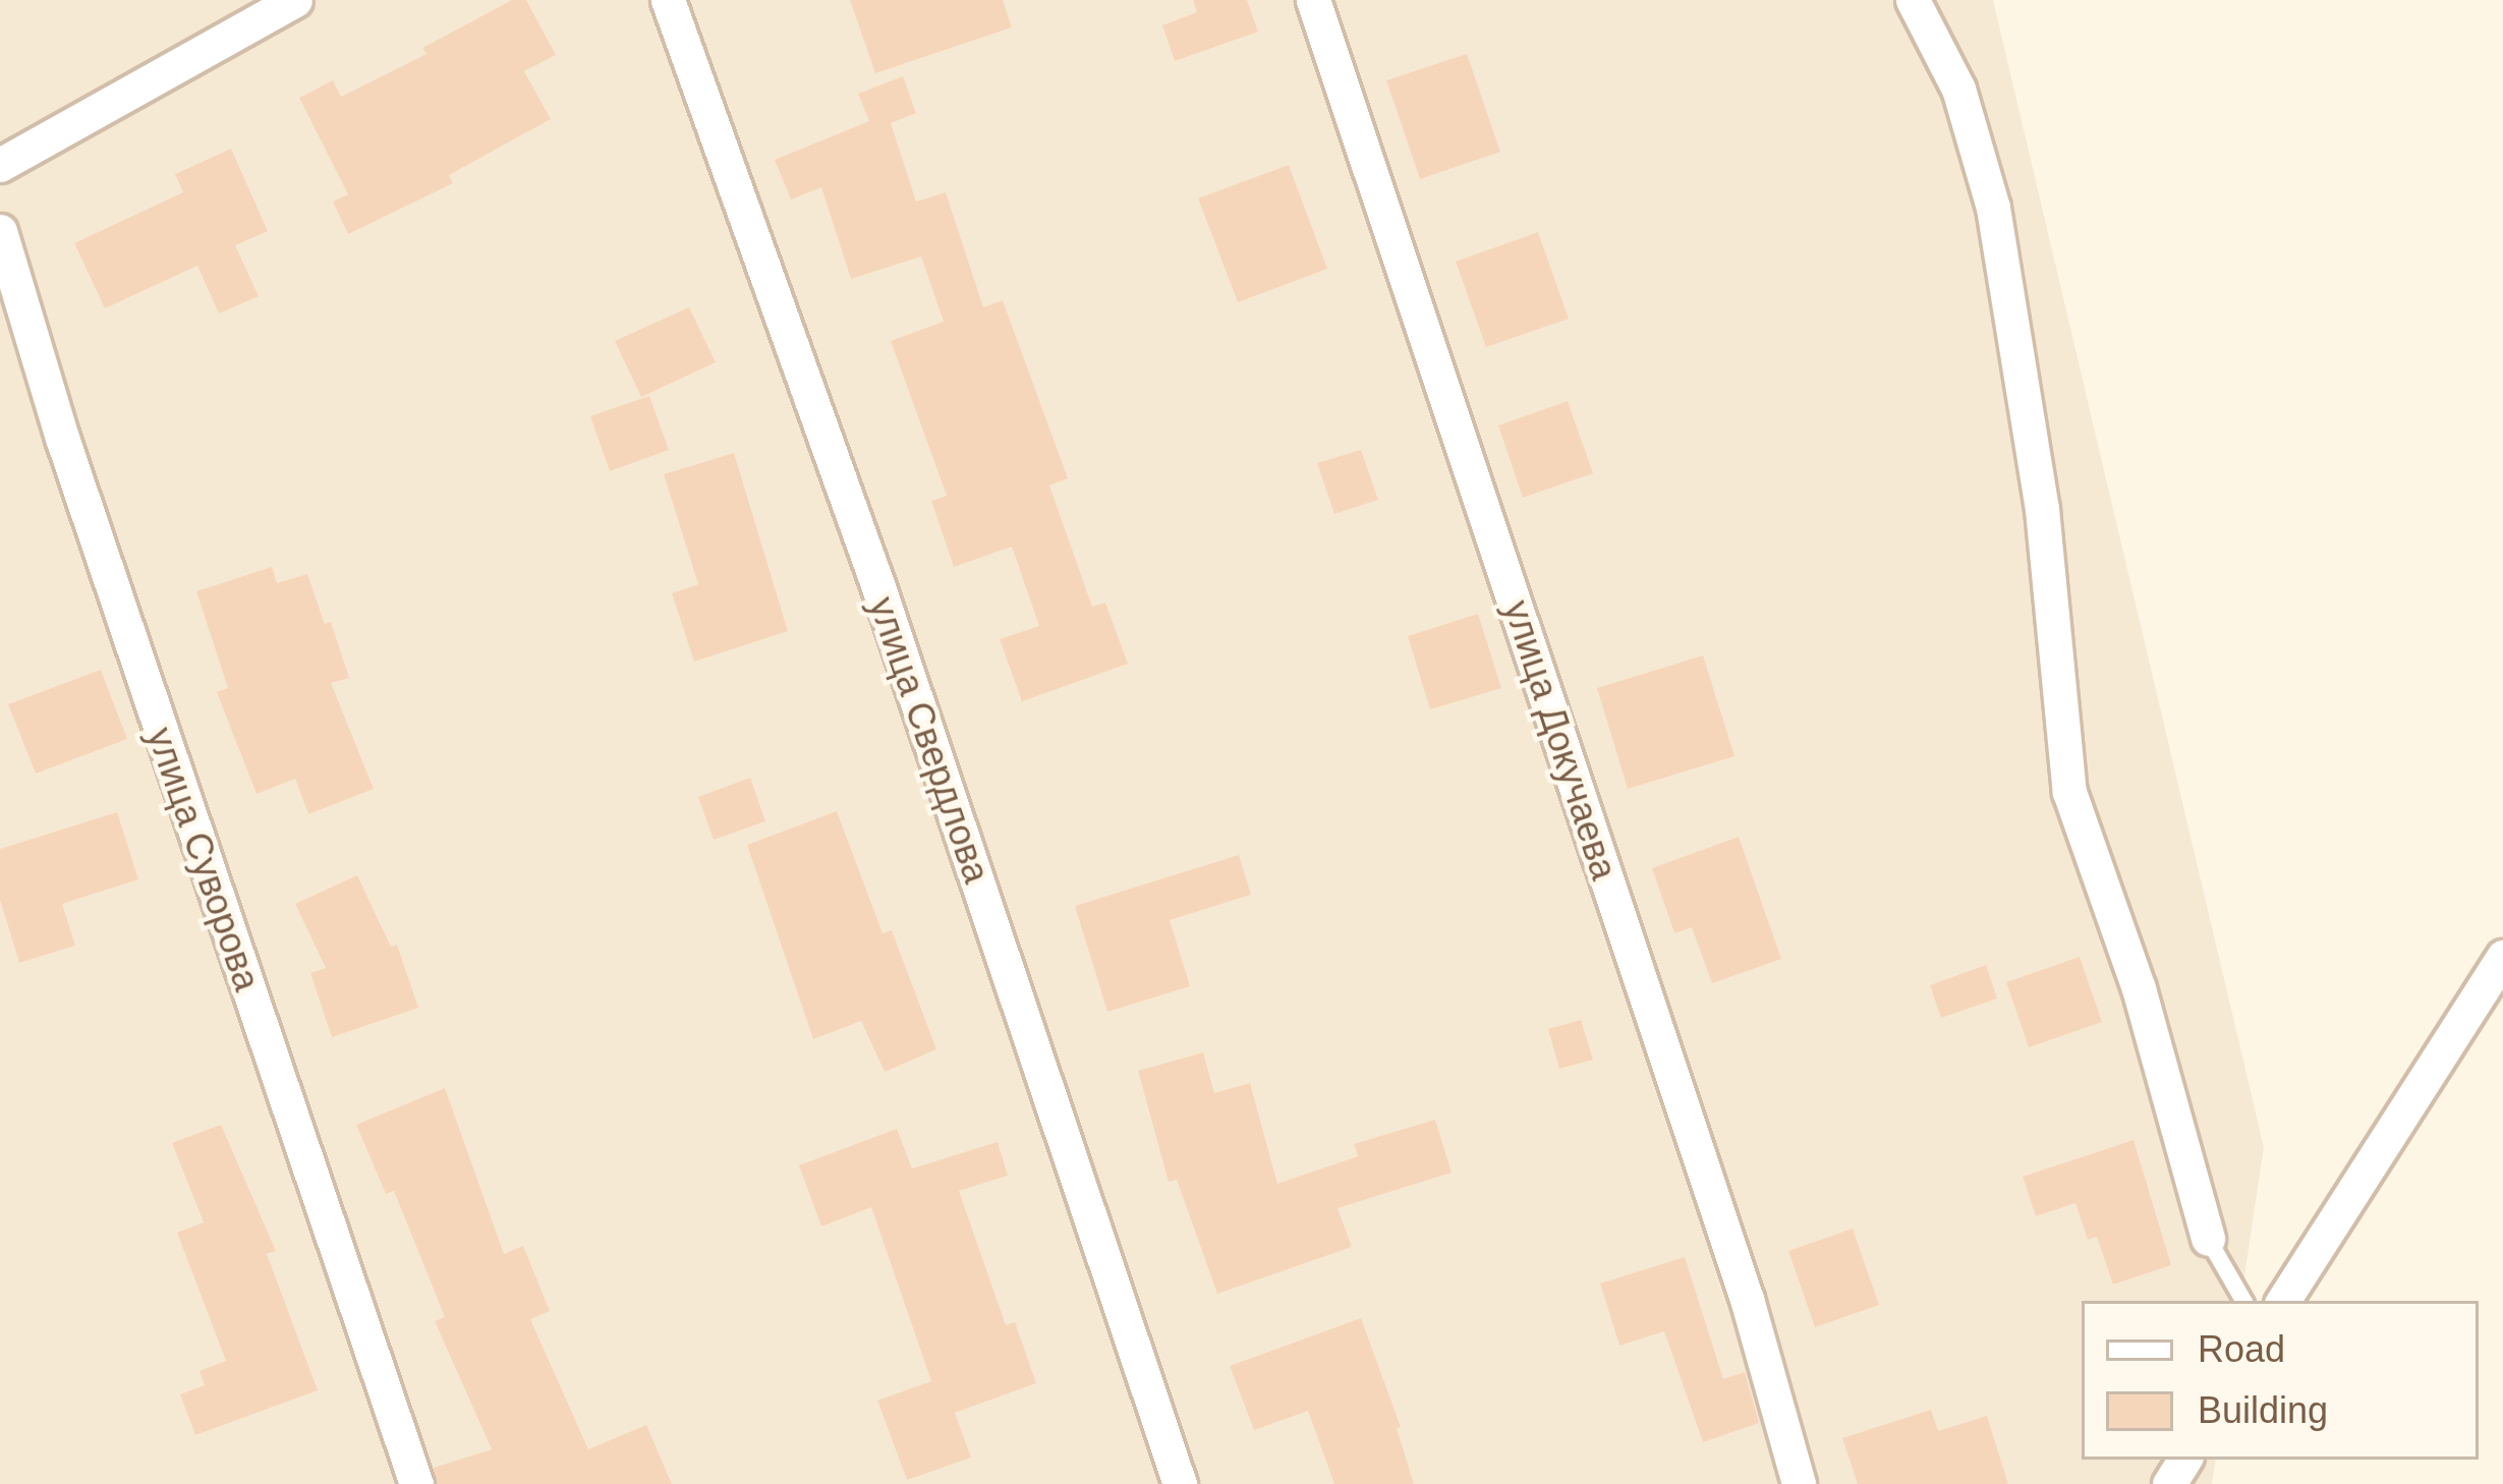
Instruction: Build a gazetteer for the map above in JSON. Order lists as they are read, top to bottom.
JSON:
{
  "streets": {
    "street": ["улица Свердлова", "улица Докучаева", "улица Суворова"]
  },
  "legend": ["Road", "Building"]
}
